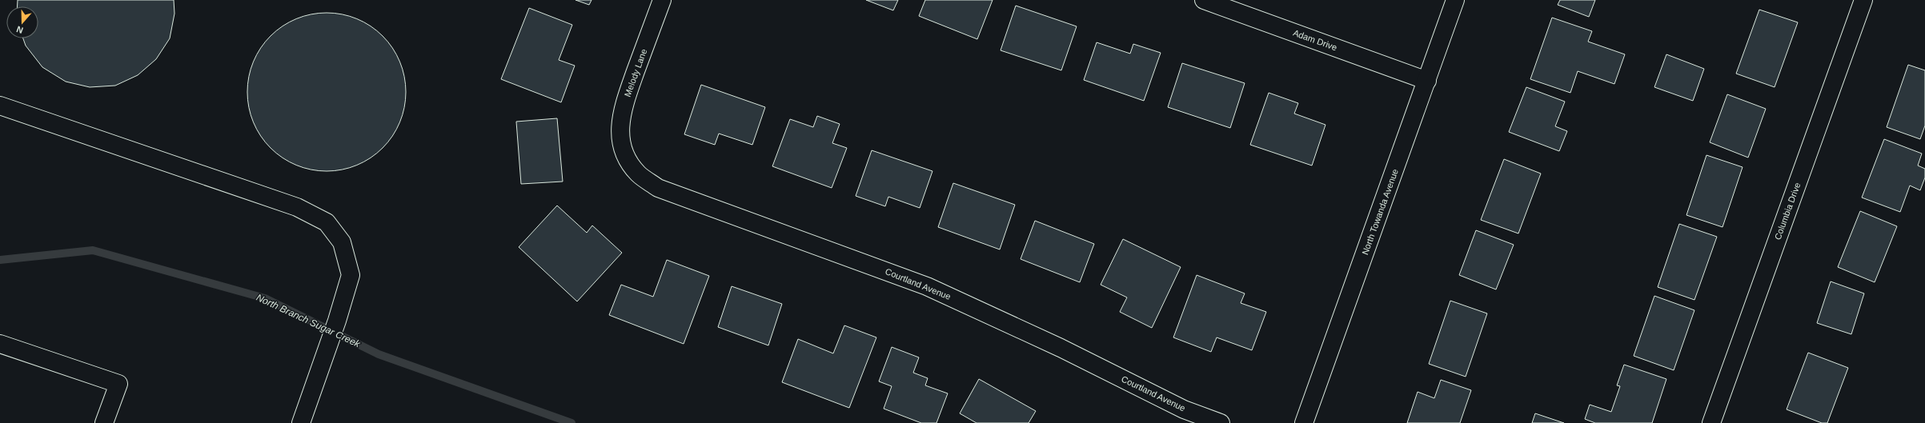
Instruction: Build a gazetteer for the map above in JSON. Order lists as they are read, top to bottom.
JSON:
{
  "streets": {
    "street": [
      "Adam Drive",
      "Melody Lane",
      "Columbia Drive",
      "North Towanda Avenue",
      "Courtland Avenue"
    ]
  },
  "crossings": [
    ["Adam Drive", "North Towanda Avenue"],
    ["Melody Lane", "Courtland Avenue"]
  ],
  "water": ["North Branch Sugar Creek"],
  "north": "bottom"
}
